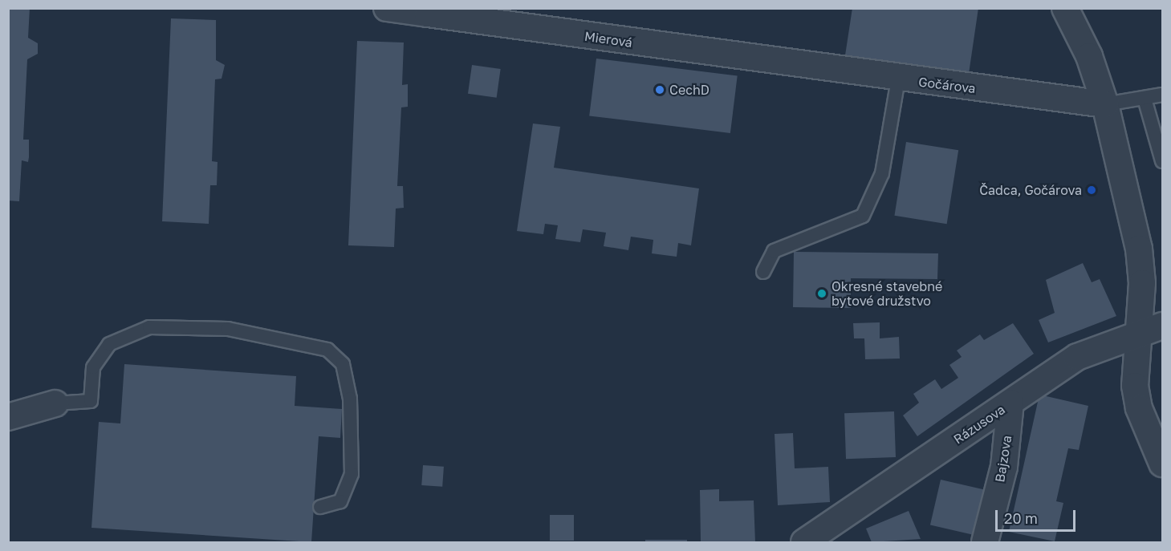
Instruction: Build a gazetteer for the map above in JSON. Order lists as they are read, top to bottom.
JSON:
{
  "streets": {
    "street": [
      "Mierová",
      "Gočárova",
      "Rázusova",
      "Bajzova"
    ]
  },
  "crossings": [
    ["Mierová", "Gočárova"],
    ["Rázusova", "Bajzova"]
  ],
  "places": ["CechD", "Čadca, Gočárova", "Okresné stavebné bytové družstvo"],
  "scale_bar": "20 m"
}
